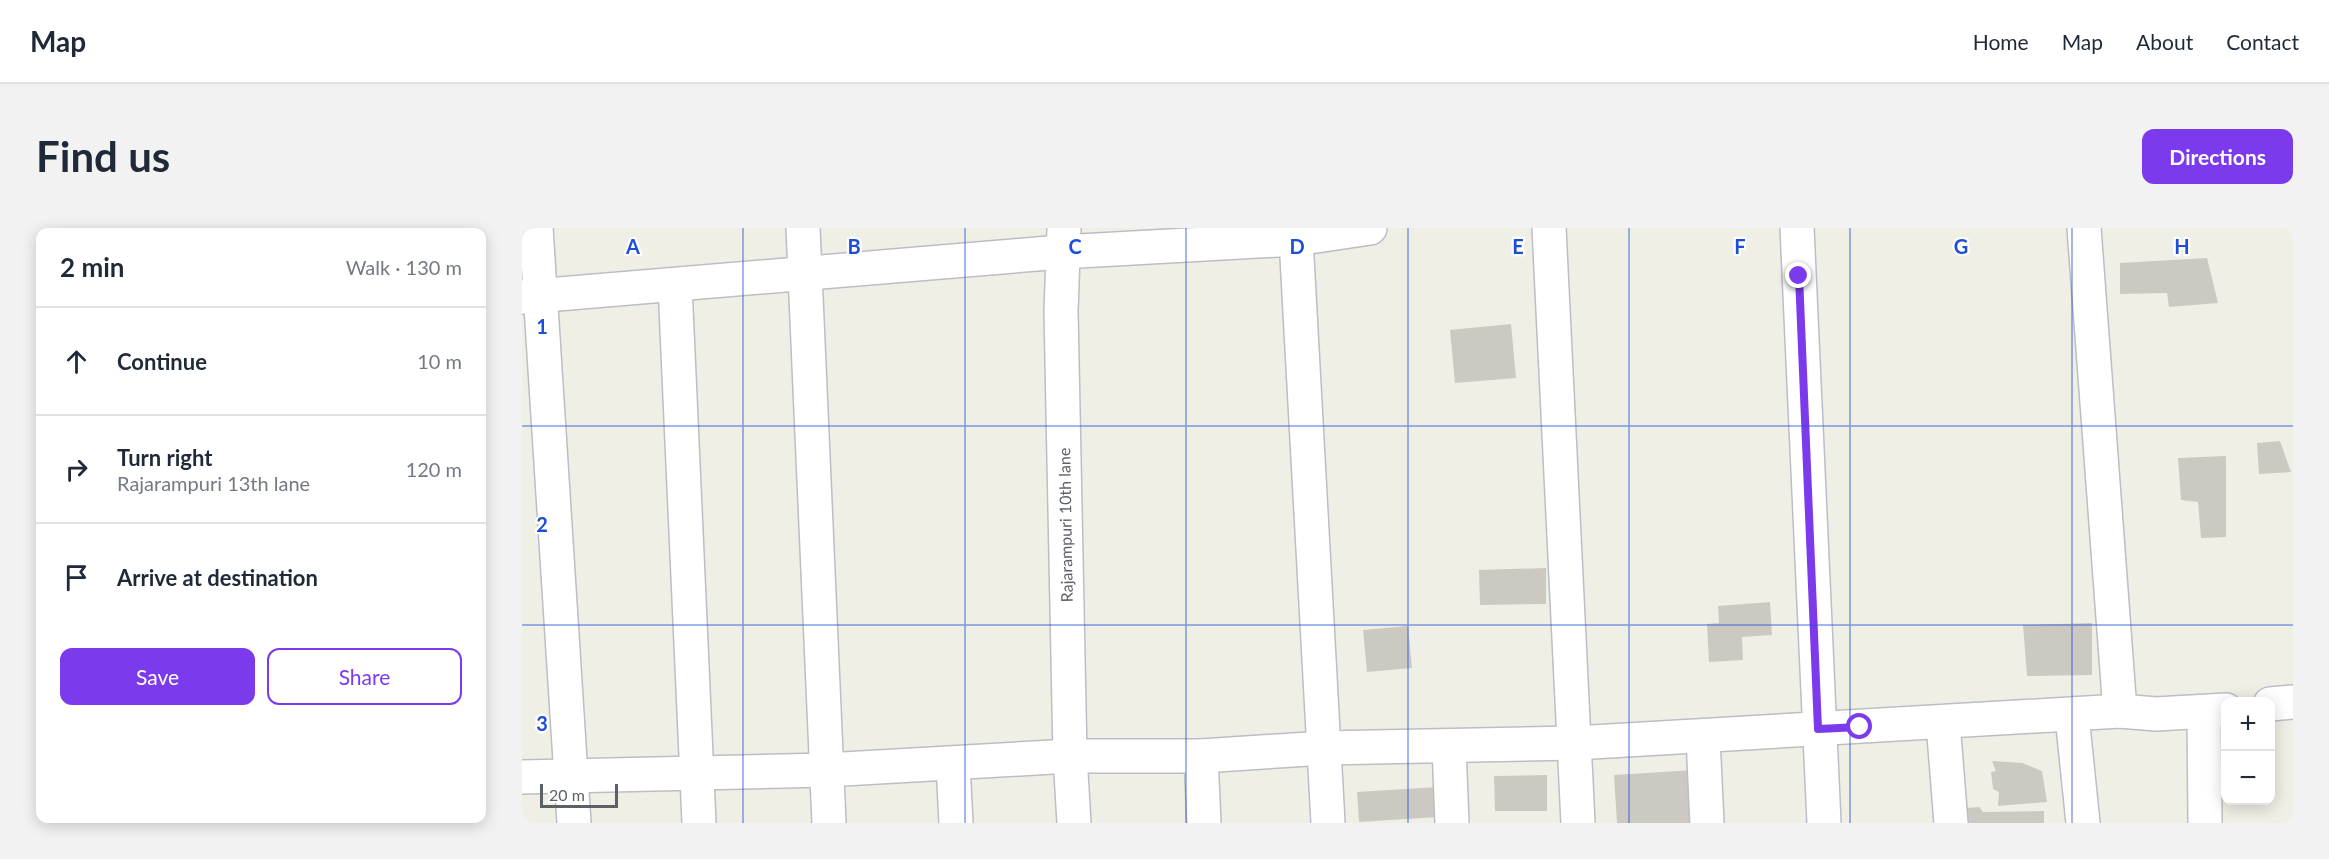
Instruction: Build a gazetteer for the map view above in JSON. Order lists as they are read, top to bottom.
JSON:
{
  "streets": {
    "street": ["Rajarampuri 10th lane"]
  },
  "scale_bar": "20 m",
  "page": {
    "header": "Map",
    "nav": [
      "Home",
      "Map",
      "About",
      "Contact"
    ],
    "buttons": [
      "Directions",
      ["Save", "Share"]
    ],
    "title": "Find us",
    "heading": ["2 min", "Walk · 130 m"],
    "list": [
      ["Continue", "10 m"],
      ["Turn right", "Rajarampuri 13th lane", "120 m"],
      "Arrive at destination"
    ],
    "map_buttons": ["+", "−"],
    "scale": "20 m"
  },
  "grid": {
    "columns": [
      "A",
      "B",
      "C",
      "D",
      "E",
      "F",
      "G",
      "H"
    ],
    "rows": ["1", "2", "3"]
  }
}
